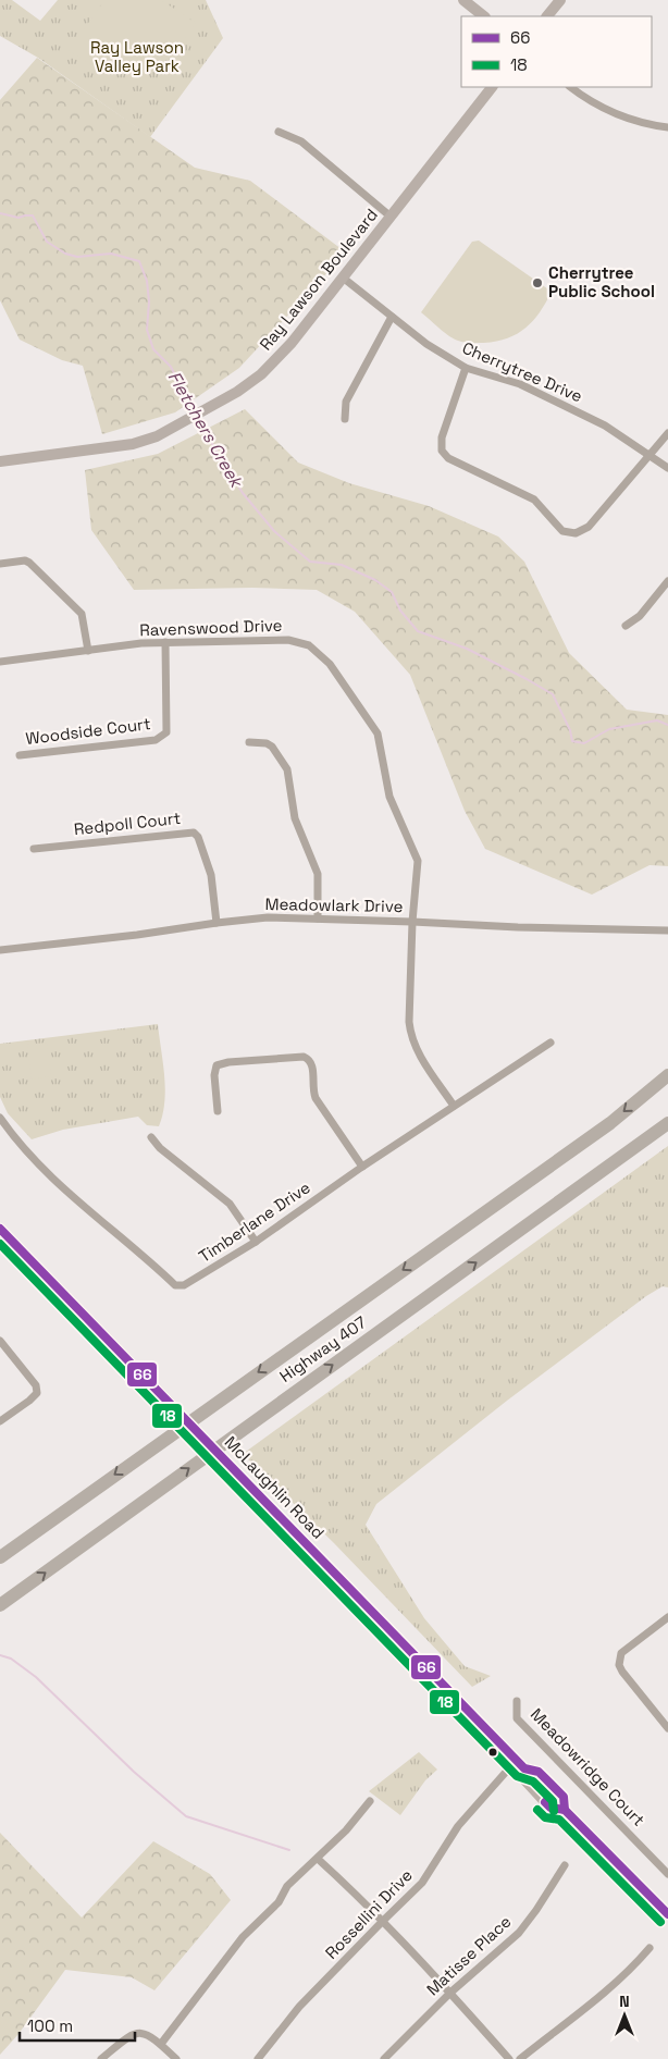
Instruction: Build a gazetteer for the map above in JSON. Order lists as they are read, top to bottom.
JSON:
{
  "streets": {
    "highway": ["Highway 407"],
    "street": [
      "Ray Lawson Boulevard",
      "Cherrytree Drive",
      "Ravenswood Drive",
      "Woodside Court",
      "Redpoll Court",
      "Meadowlark Drive",
      "Timberlane Drive",
      "McLaughlin Road",
      "Meadowridge Court",
      "Rossellini Drive",
      "Matisse Place"
    ]
  },
  "crossings": [
    ["Ray Lawson Boulevard", "Cherrytree Drive"],
    ["Ravenswood Drive", "Woodside Court"],
    ["Ravenswood Drive", "Meadowlark Drive"],
    ["Ravenswood Drive", "Timberlane Drive"],
    ["Redpoll Court", "Meadowlark Drive"],
    ["McLaughlin Road", "Rossellini Drive"]
  ],
  "water": ["Fletchers Creek"],
  "parks": ["Ray Lawson Valley Park"],
  "places": ["Cherrytree Public School"],
  "lines": ["transit line 66", "transit line 18"],
  "legend": ["66", "18"],
  "scale_bar": "100 m",
  "north": "top"
}
